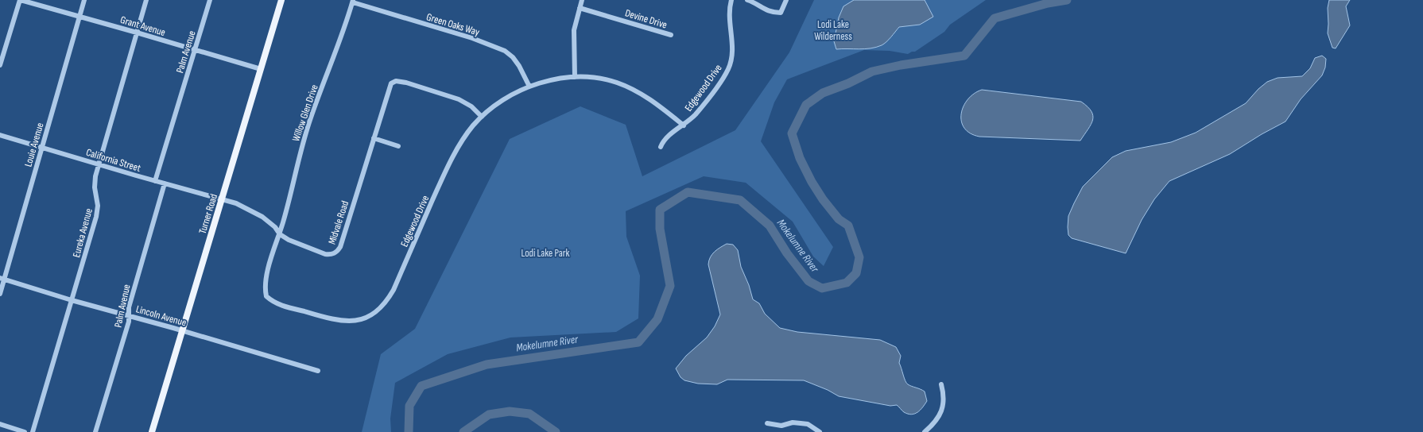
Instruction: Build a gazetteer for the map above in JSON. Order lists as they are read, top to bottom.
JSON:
{
  "streets": {
    "main road": ["Turner Road"],
    "street": [
      "Devine Drive",
      "Green Oaks Way",
      "Grant Avenue",
      "Palm Avenue",
      "Edgewood Drive",
      "Willow Glen Drive",
      "Louie Avenue",
      "California Street",
      "Midvale Road",
      "Eureka Avenue",
      "Lincoln Avenue"
    ]
  },
  "crossings": [
    ["Green Oaks Way", "Edgewood Drive"],
    ["Green Oaks Way", "Willow Glen Drive"],
    ["Grant Avenue", "Palm Avenue"],
    ["Grant Avenue", "Louie Avenue"],
    ["Grant Avenue", "Turner Road"],
    ["Grant Avenue", "Eureka Avenue"],
    ["Palm Avenue", "California Street"],
    ["Palm Avenue", "Lincoln Avenue"],
    ["Edgewood Drive", "Willow Glen Drive"],
    ["Edgewood Drive", "Midvale Road"],
    ["Willow Glen Drive", "Midvale Road"],
    ["Louie Avenue", "California Street"],
    ["Louie Avenue", "Lincoln Avenue"],
    ["California Street", "Turner Road"],
    ["California Street", "Eureka Avenue"],
    ["Turner Road", "Lincoln Avenue"],
    ["Eureka Avenue", "Lincoln Avenue"]
  ],
  "water": ["Mokelumne River"],
  "parks": ["Lodi Lake Wilderness", "Lodi Lake Park"]
}
